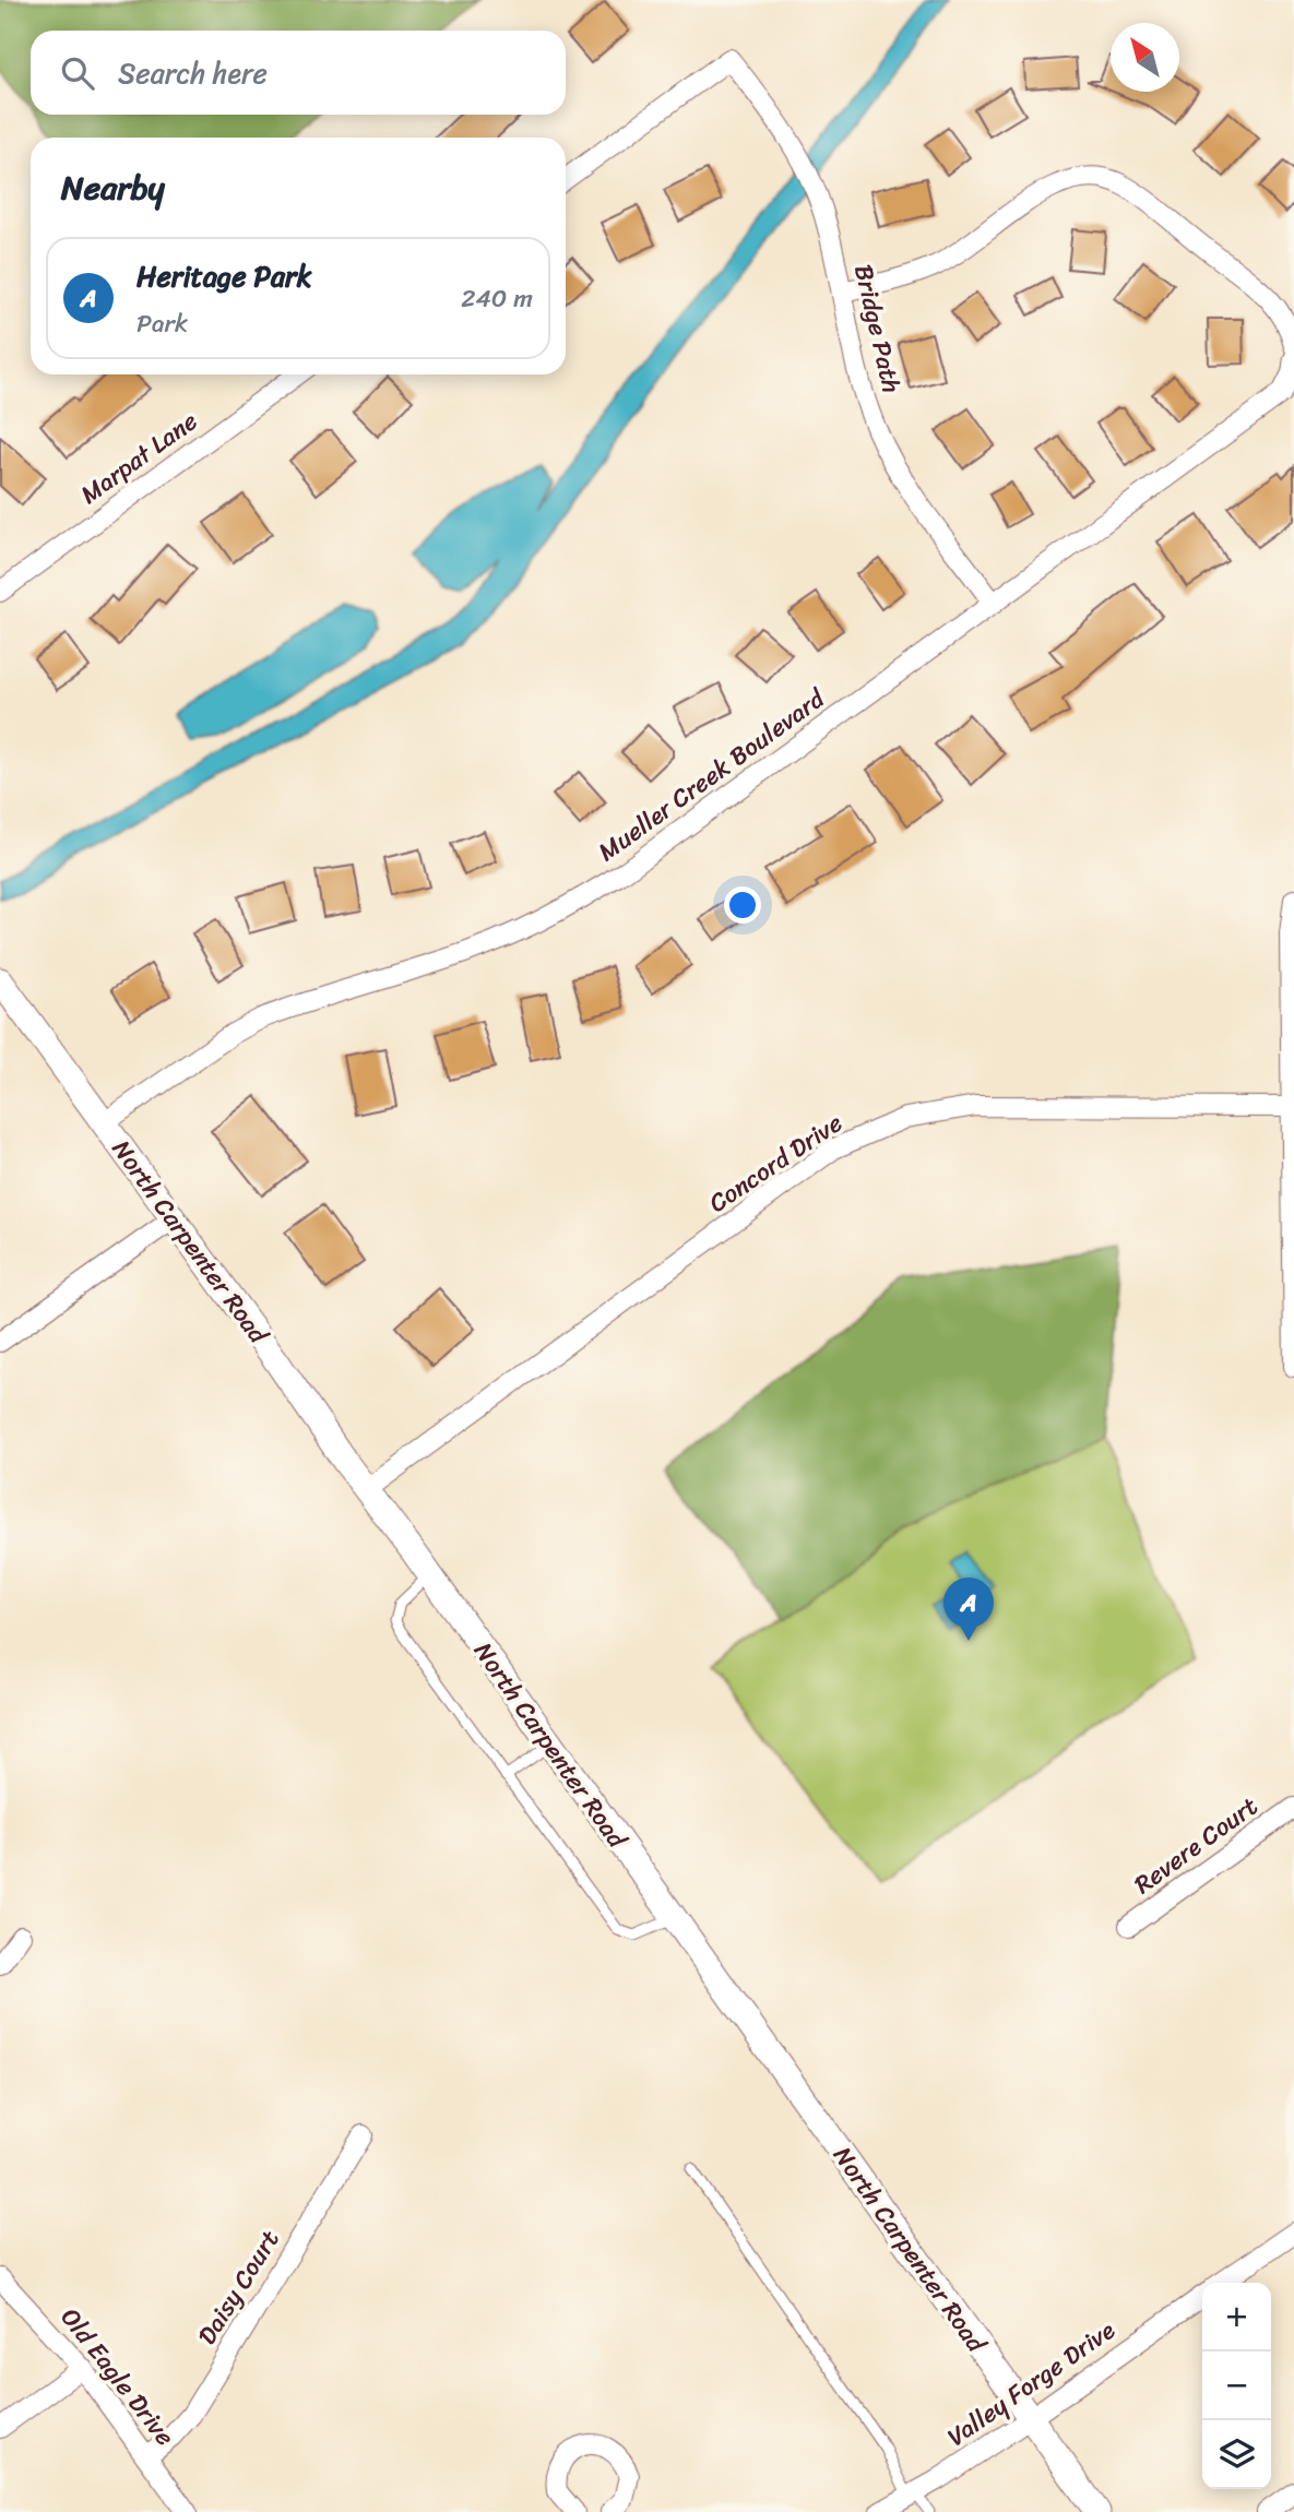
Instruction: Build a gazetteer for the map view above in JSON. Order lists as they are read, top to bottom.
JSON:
{
  "streets": {
    "street": [
      "Bridge Path",
      "Marpat Lane",
      "Mueller Creek Boulevard",
      "Concord Drive",
      "North Carpenter Road",
      "Revere Court",
      "Daisy Court",
      "Old Eagle Drive",
      "Valley Forge Drive"
    ]
  },
  "crossings": [
    ["Bridge Path", "Mueller Creek Boulevard"],
    ["Mueller Creek Boulevard", "North Carpenter Road"],
    ["Concord Drive", "North Carpenter Road"],
    ["North Carpenter Road", "Valley Forge Drive"],
    ["Daisy Court", "Old Eagle Drive"]
  ],
  "north": "top left",
  "page": {
    "search": "Search here",
    "heading": "Nearby",
    "list": [
      {
        "mark": "A",
        "name": "Heritage Park",
        "note": "Park",
        "value": "240 m"
      }
    ],
    "pins": "A",
    "map_buttons": ["+", "−"]
  }
}
